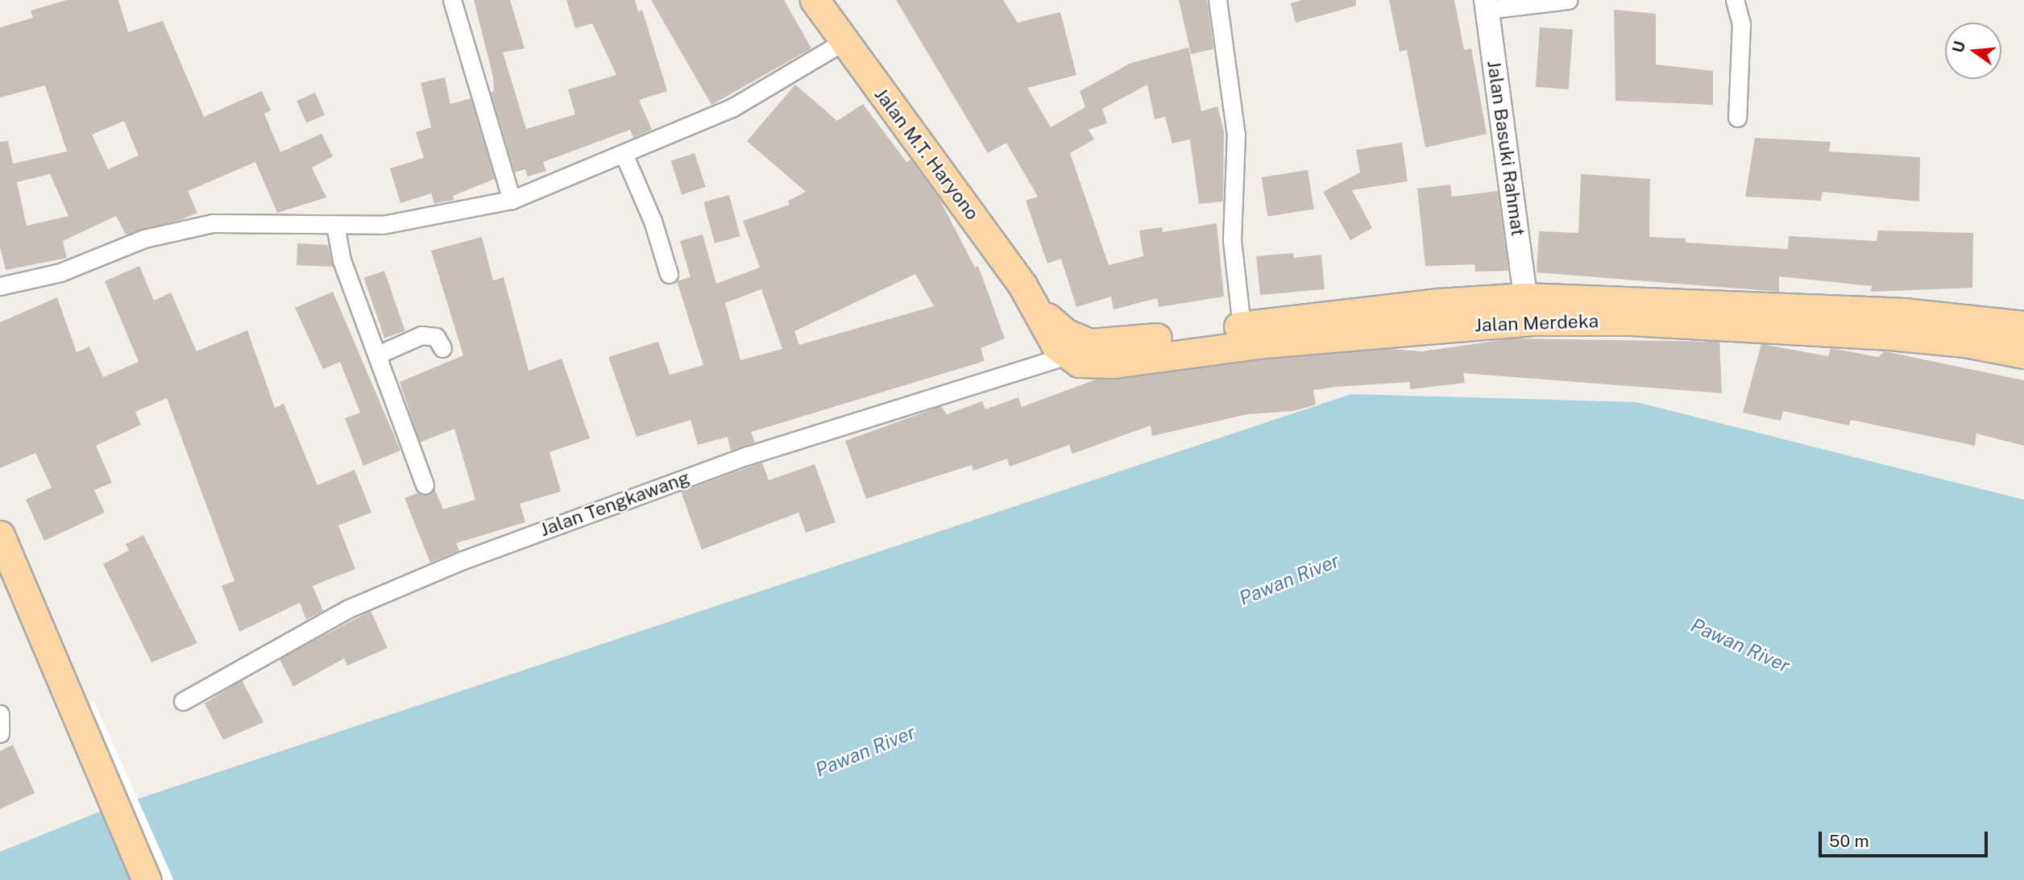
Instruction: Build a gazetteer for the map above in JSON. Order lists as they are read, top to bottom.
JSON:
{
  "streets": {
    "main road": ["Jalan M.T. Haryono", "Jalan Merdeka"],
    "street": ["Jalan Basuki Rahmat", "Jalan Tengkawang"]
  },
  "crossings": [
    ["Jalan Basuki Rahmat", "Jalan Merdeka"],
    ["Jalan M.T. Haryono", "Jalan Merdeka"],
    ["Jalan M.T. Haryono", "Jalan Tengkawang"],
    ["Jalan Merdeka", "Jalan Tengkawang"]
  ],
  "water": ["Pawan River"],
  "scale_bar": "50 m",
  "north": "left"
}
